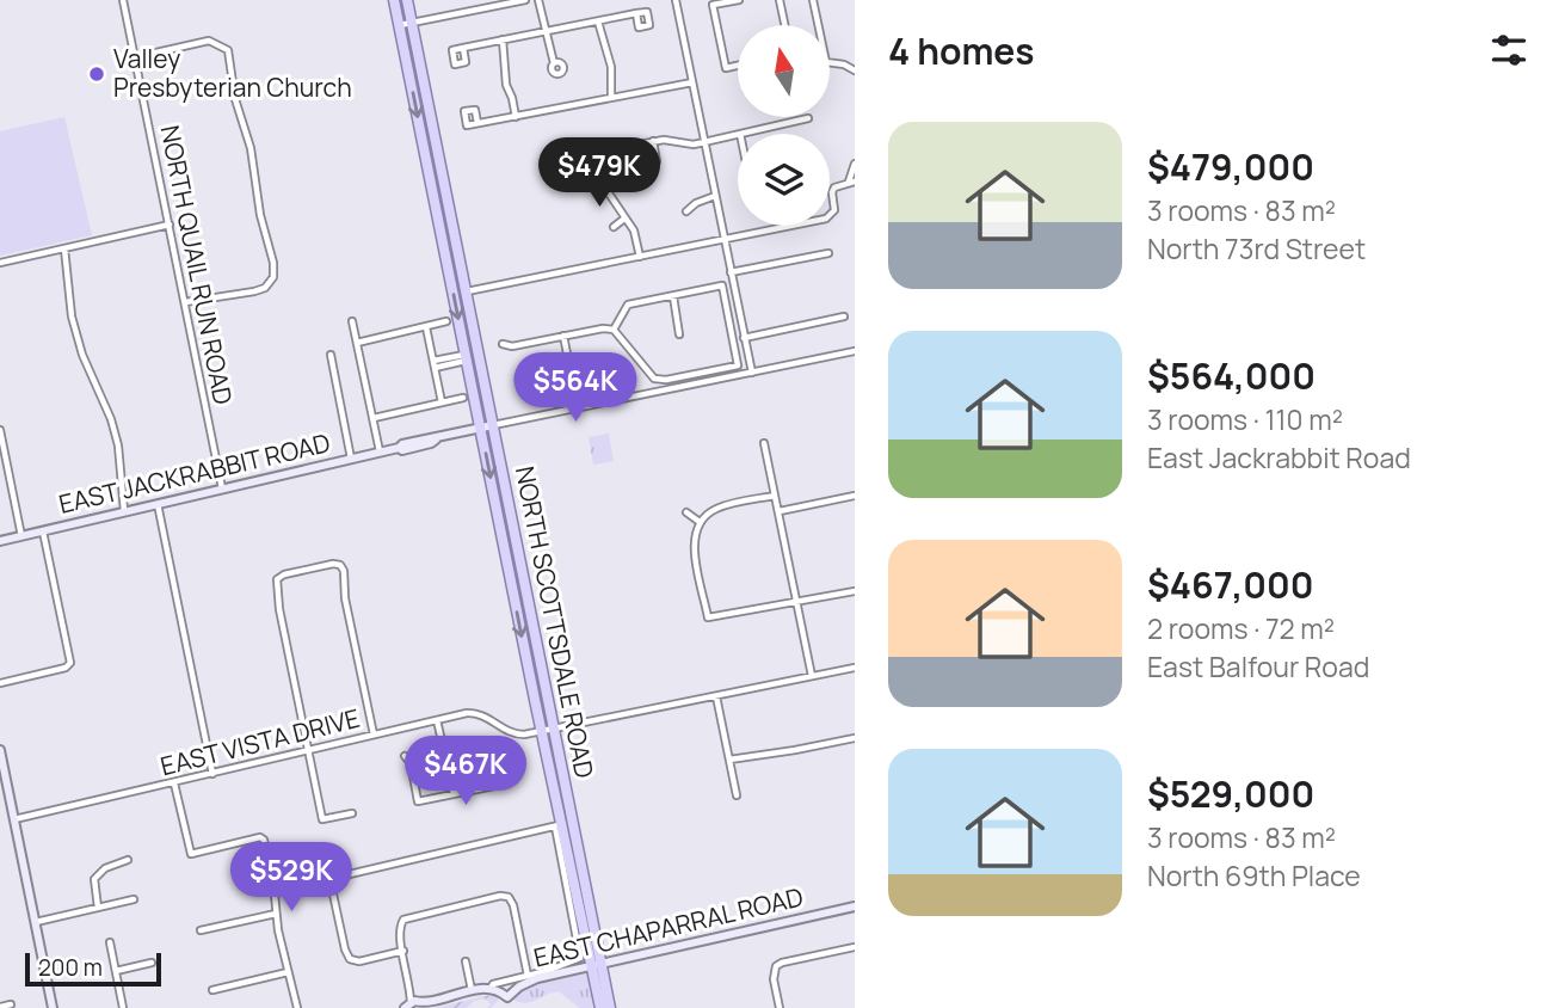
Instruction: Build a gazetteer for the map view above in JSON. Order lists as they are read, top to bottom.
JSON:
{
  "streets": {
    "main road": ["NORTH SCOTTSDALE ROAD"],
    "street": [
      "NORTH QUAIL RUN ROAD",
      "EAST JACKRABBIT ROAD",
      "EAST VISTA DRIVE",
      "EAST CHAPARRAL ROAD"
    ]
  },
  "crossings": [
    ["NORTH QUAIL RUN ROAD", "EAST JACKRABBIT ROAD"],
    ["EAST JACKRABBIT ROAD", "NORTH SCOTTSDALE ROAD"],
    ["NORTH SCOTTSDALE ROAD", "EAST VISTA DRIVE"],
    ["NORTH SCOTTSDALE ROAD", "EAST CHAPARRAL ROAD"]
  ],
  "places": ["Valley Presbyterian Church"],
  "scale_bar": "200 m",
  "north": "top",
  "page": {
    "heading": "4 homes",
    "list": [
      {
        "name": "$479,000",
        "note": "3 rooms · 83 m² · North 73rd Street"
      },
      {
        "name": "$564,000",
        "note": "3 rooms · 110 m² · East Jackrabbit Road"
      },
      {
        "name": "$467,000",
        "note": "2 rooms · 72 m² · East Balfour Road"
      },
      {
        "name": "$529,000",
        "note": "3 rooms · 83 m² · North 69th Place"
      }
    ],
    "price": [
      "$479K",
      "$564K",
      "$467K",
      "$529K"
    ],
    "scale": "200 m"
  }
}
